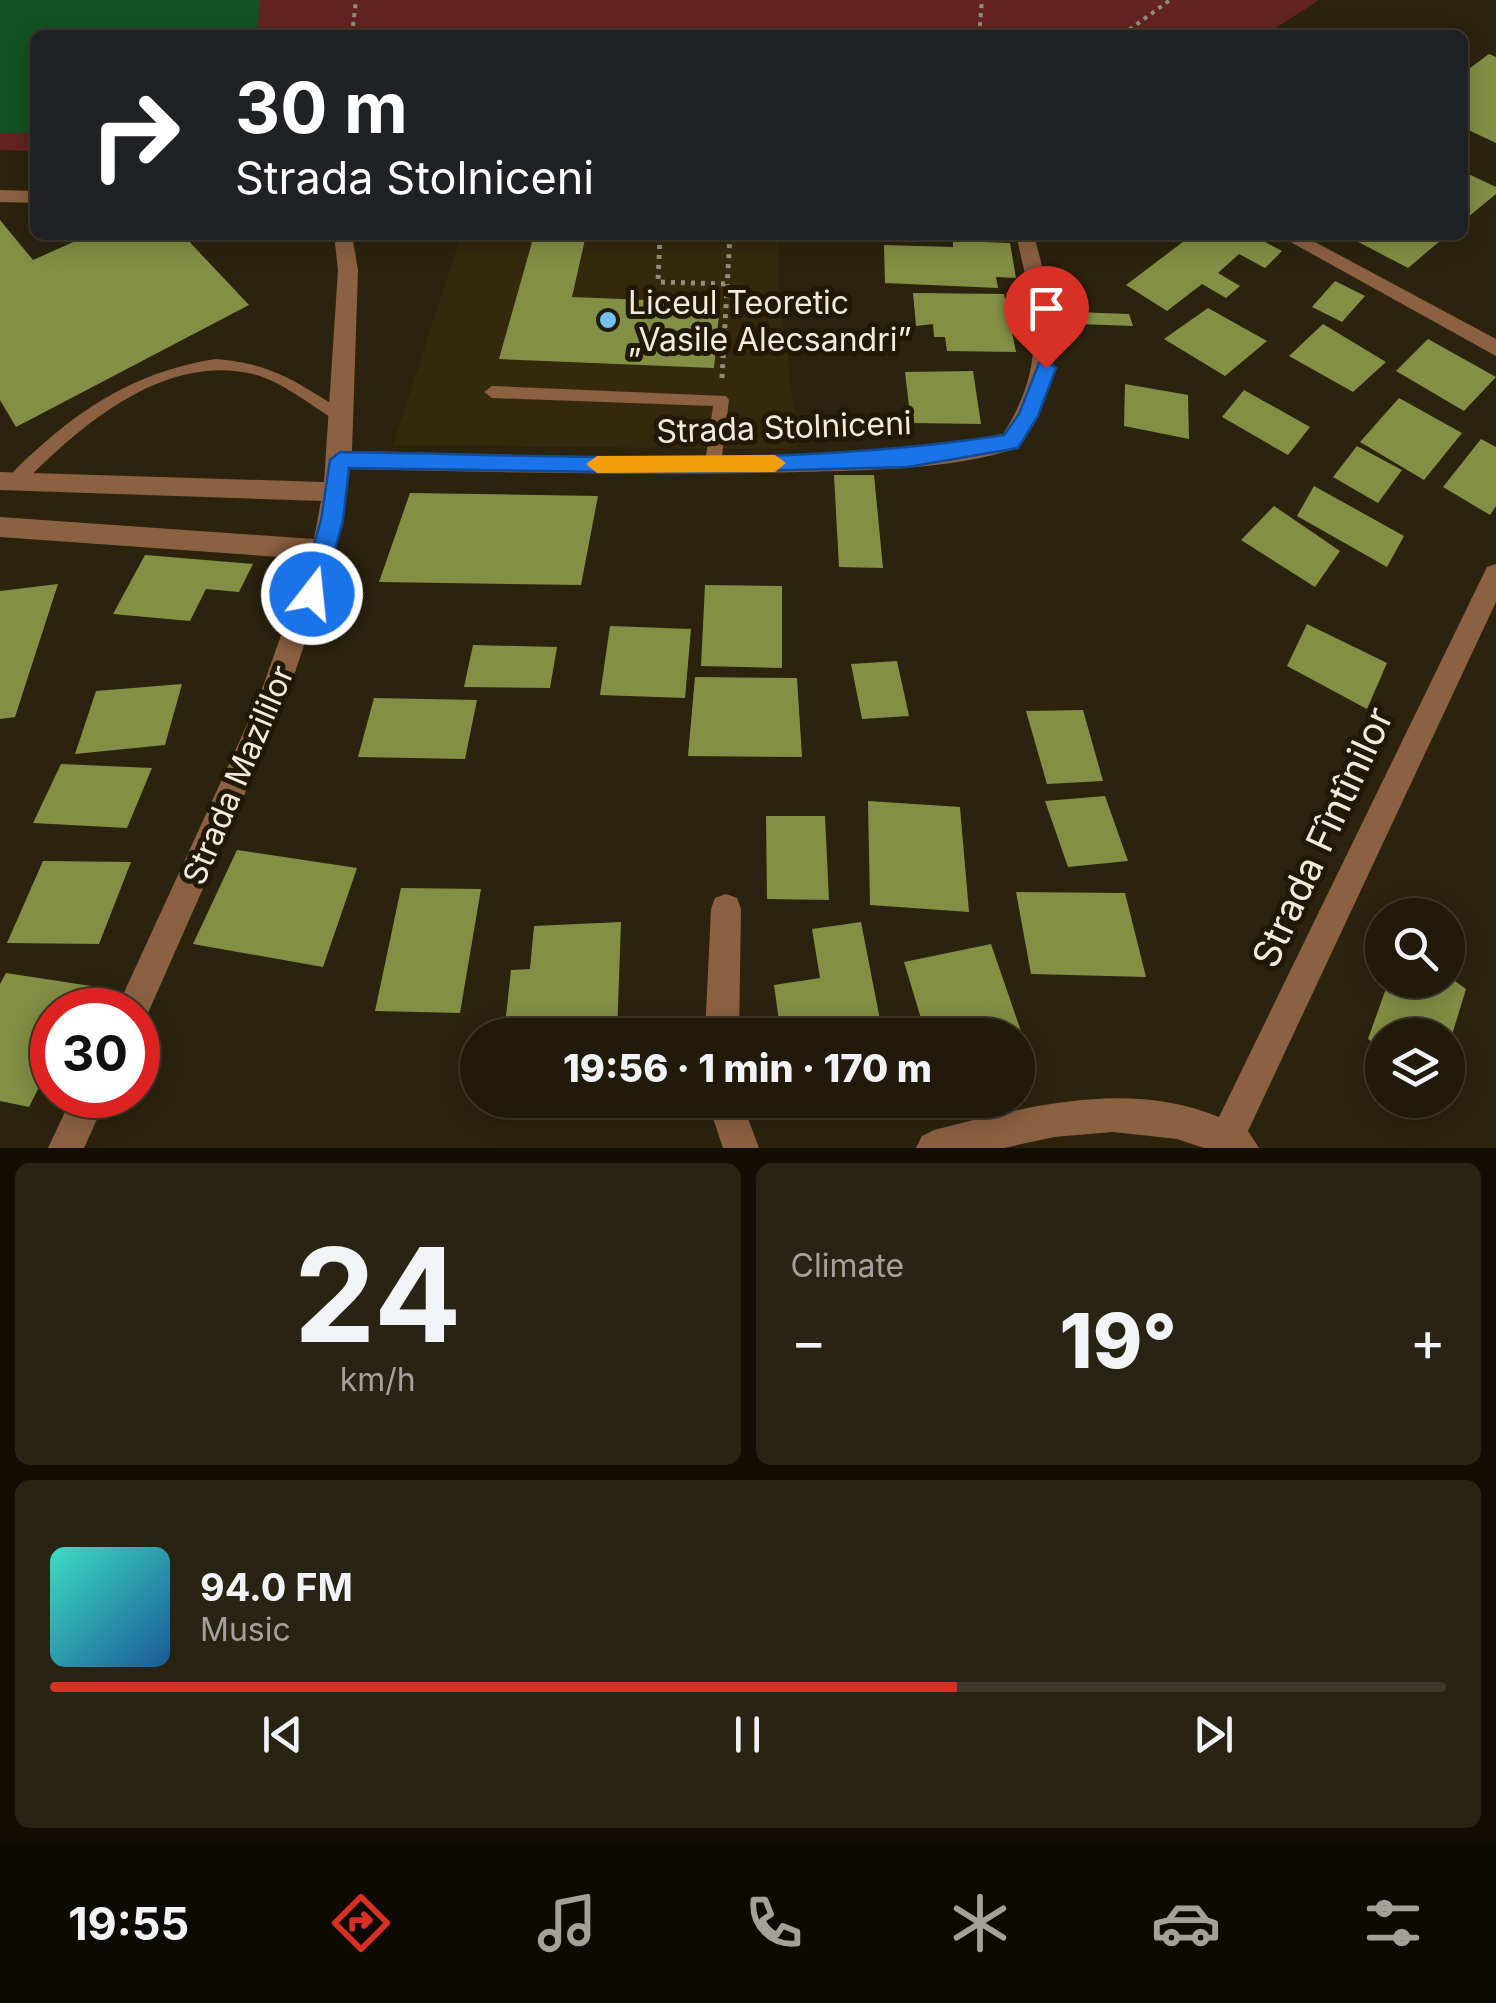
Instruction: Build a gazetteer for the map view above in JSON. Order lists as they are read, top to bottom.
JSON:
{
  "streets": {
    "street": ["Strada Stolniceni", "Strada Mazililor", "Strada Fîntînilor"]
  },
  "crossings": [
    ["Strada Stolniceni", "Strada Mazililor"]
  ],
  "places": ["Liceul Teoretic „Vasile Alecsandri”"],
  "page": {
    "turn": ["30 m", "Strada Stolniceni"],
    "limit": "30",
    "trip": "19:56 · 1 min · 170 m",
    "tile": [
      ["24", "km/h"],
      "Climate"
    ],
    "heat": ["−", "19°", "+"],
    "song": ["94.0 FM", "Music"],
    "tabs": "19:55"
  }
}
